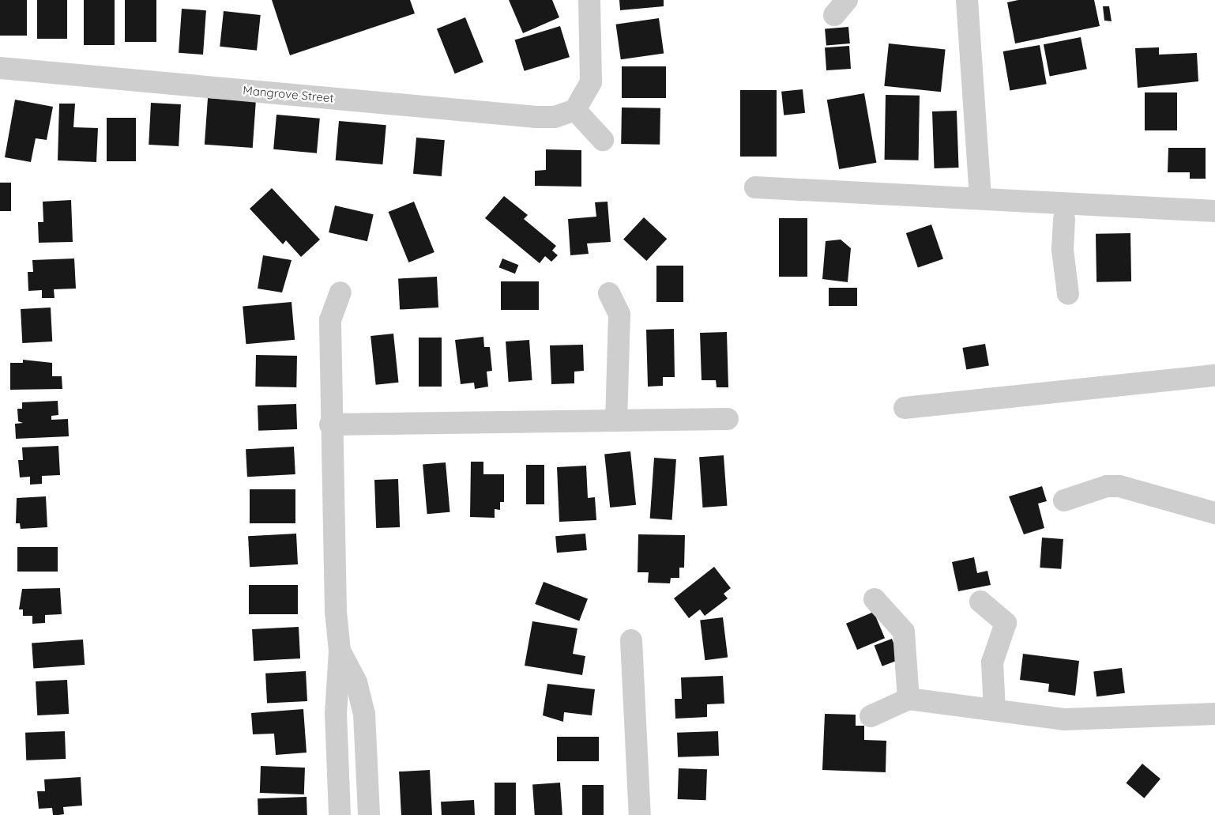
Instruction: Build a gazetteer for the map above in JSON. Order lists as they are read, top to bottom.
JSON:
{
  "streets": {
    "street": ["Mangrove Street"]
  }
}
